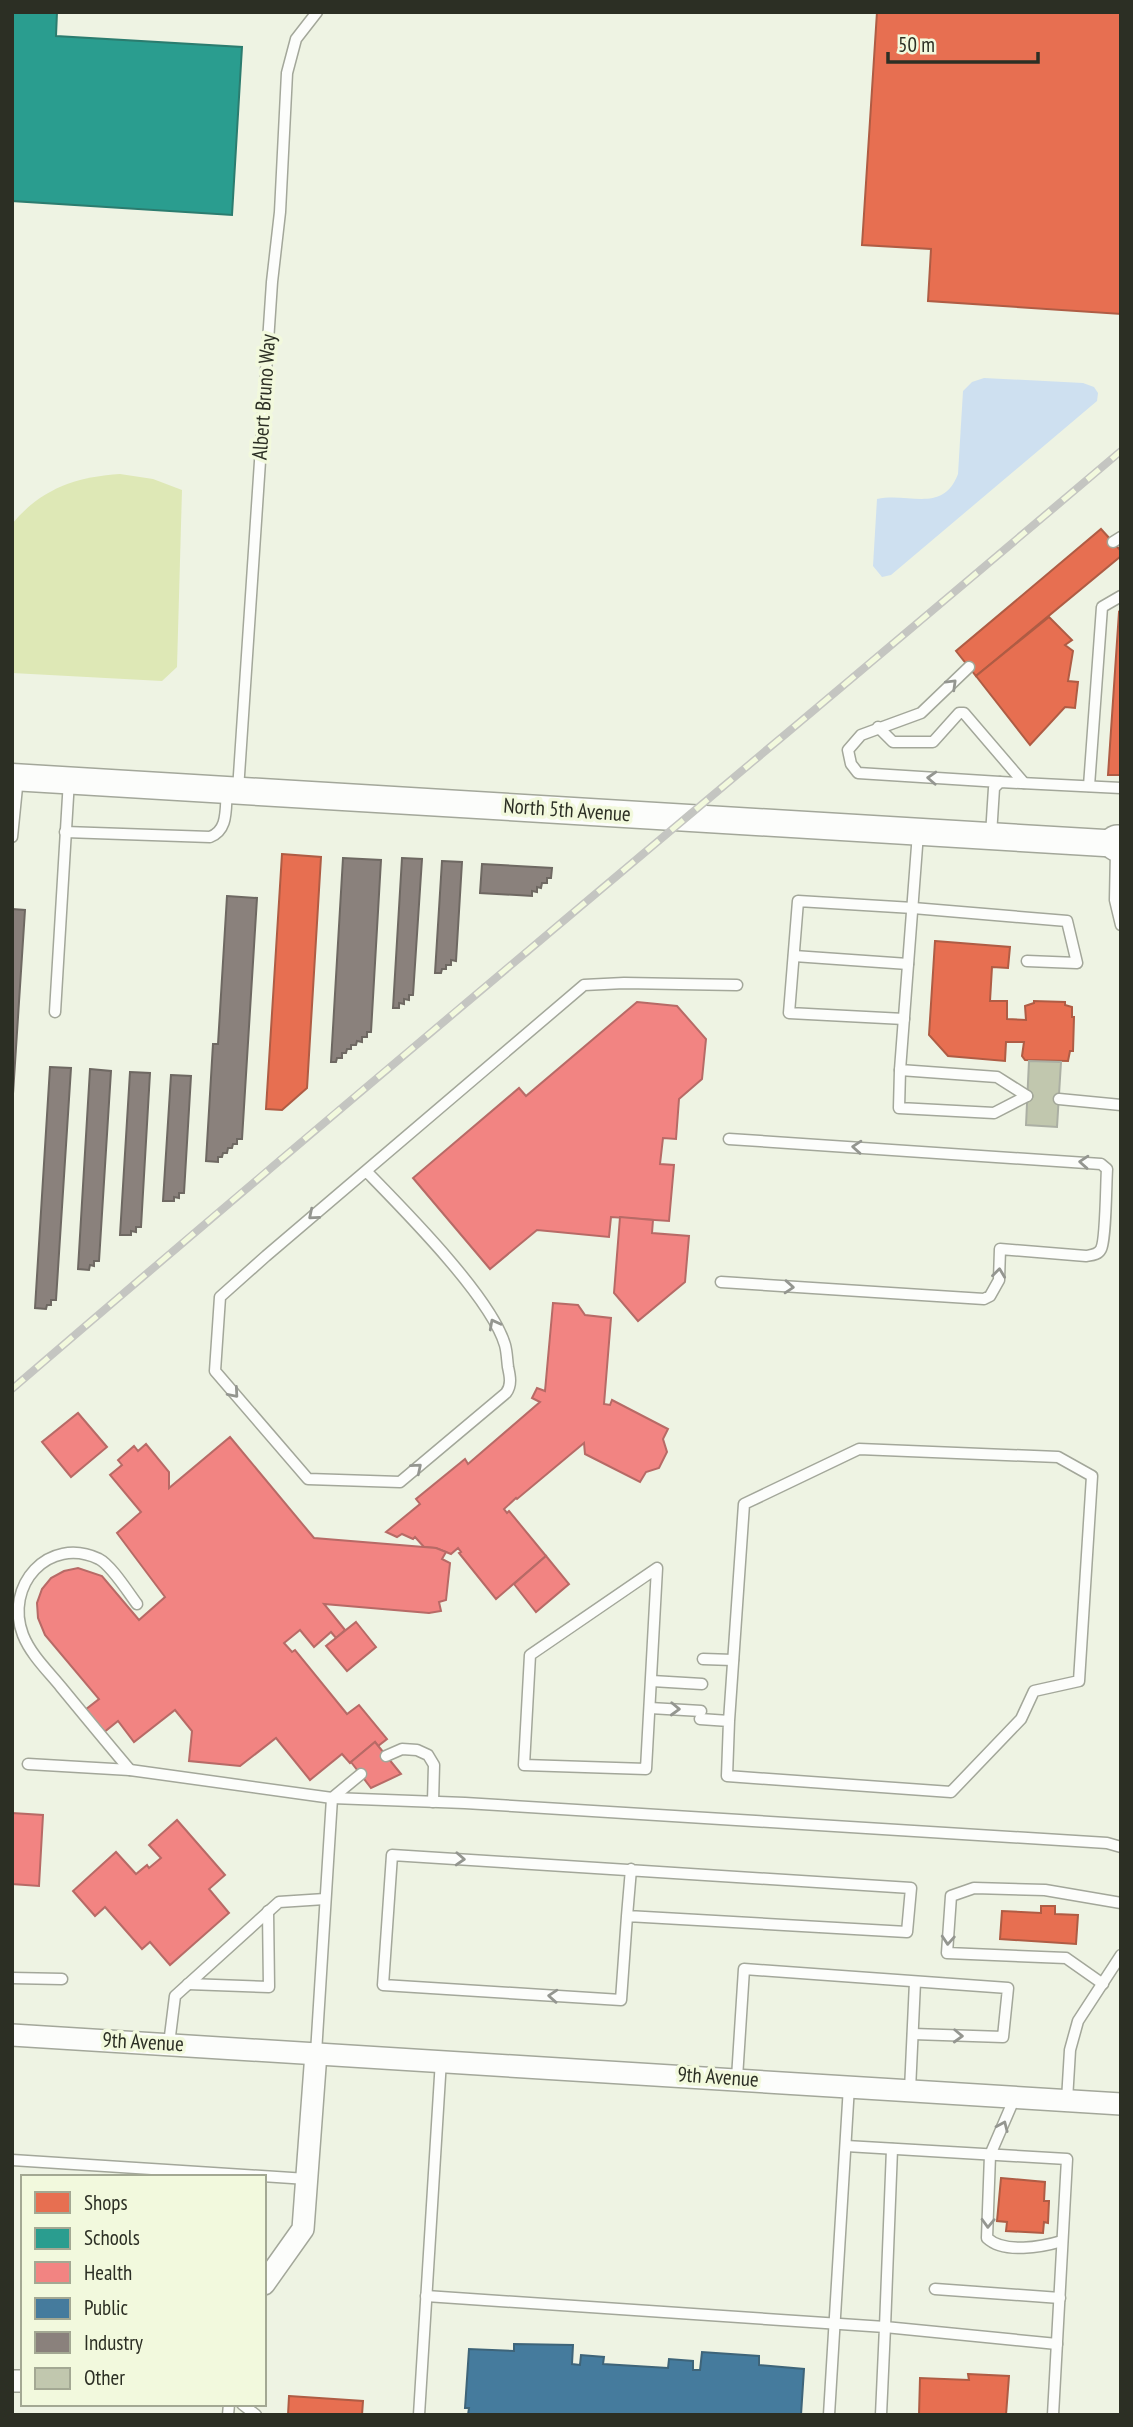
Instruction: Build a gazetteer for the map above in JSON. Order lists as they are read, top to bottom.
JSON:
{
  "streets": {
    "street": ["North 5th Avenue", "9th Avenue"],
    "lane": ["Albert Bruno Way"]
  },
  "crossings": [
    ["Albert Bruno Way", "North 5th Avenue"]
  ],
  "legend": [
    "Shops",
    "Schools",
    "Health",
    "Public",
    "Industry",
    "Other"
  ],
  "scale_bar": "50 m"
}
